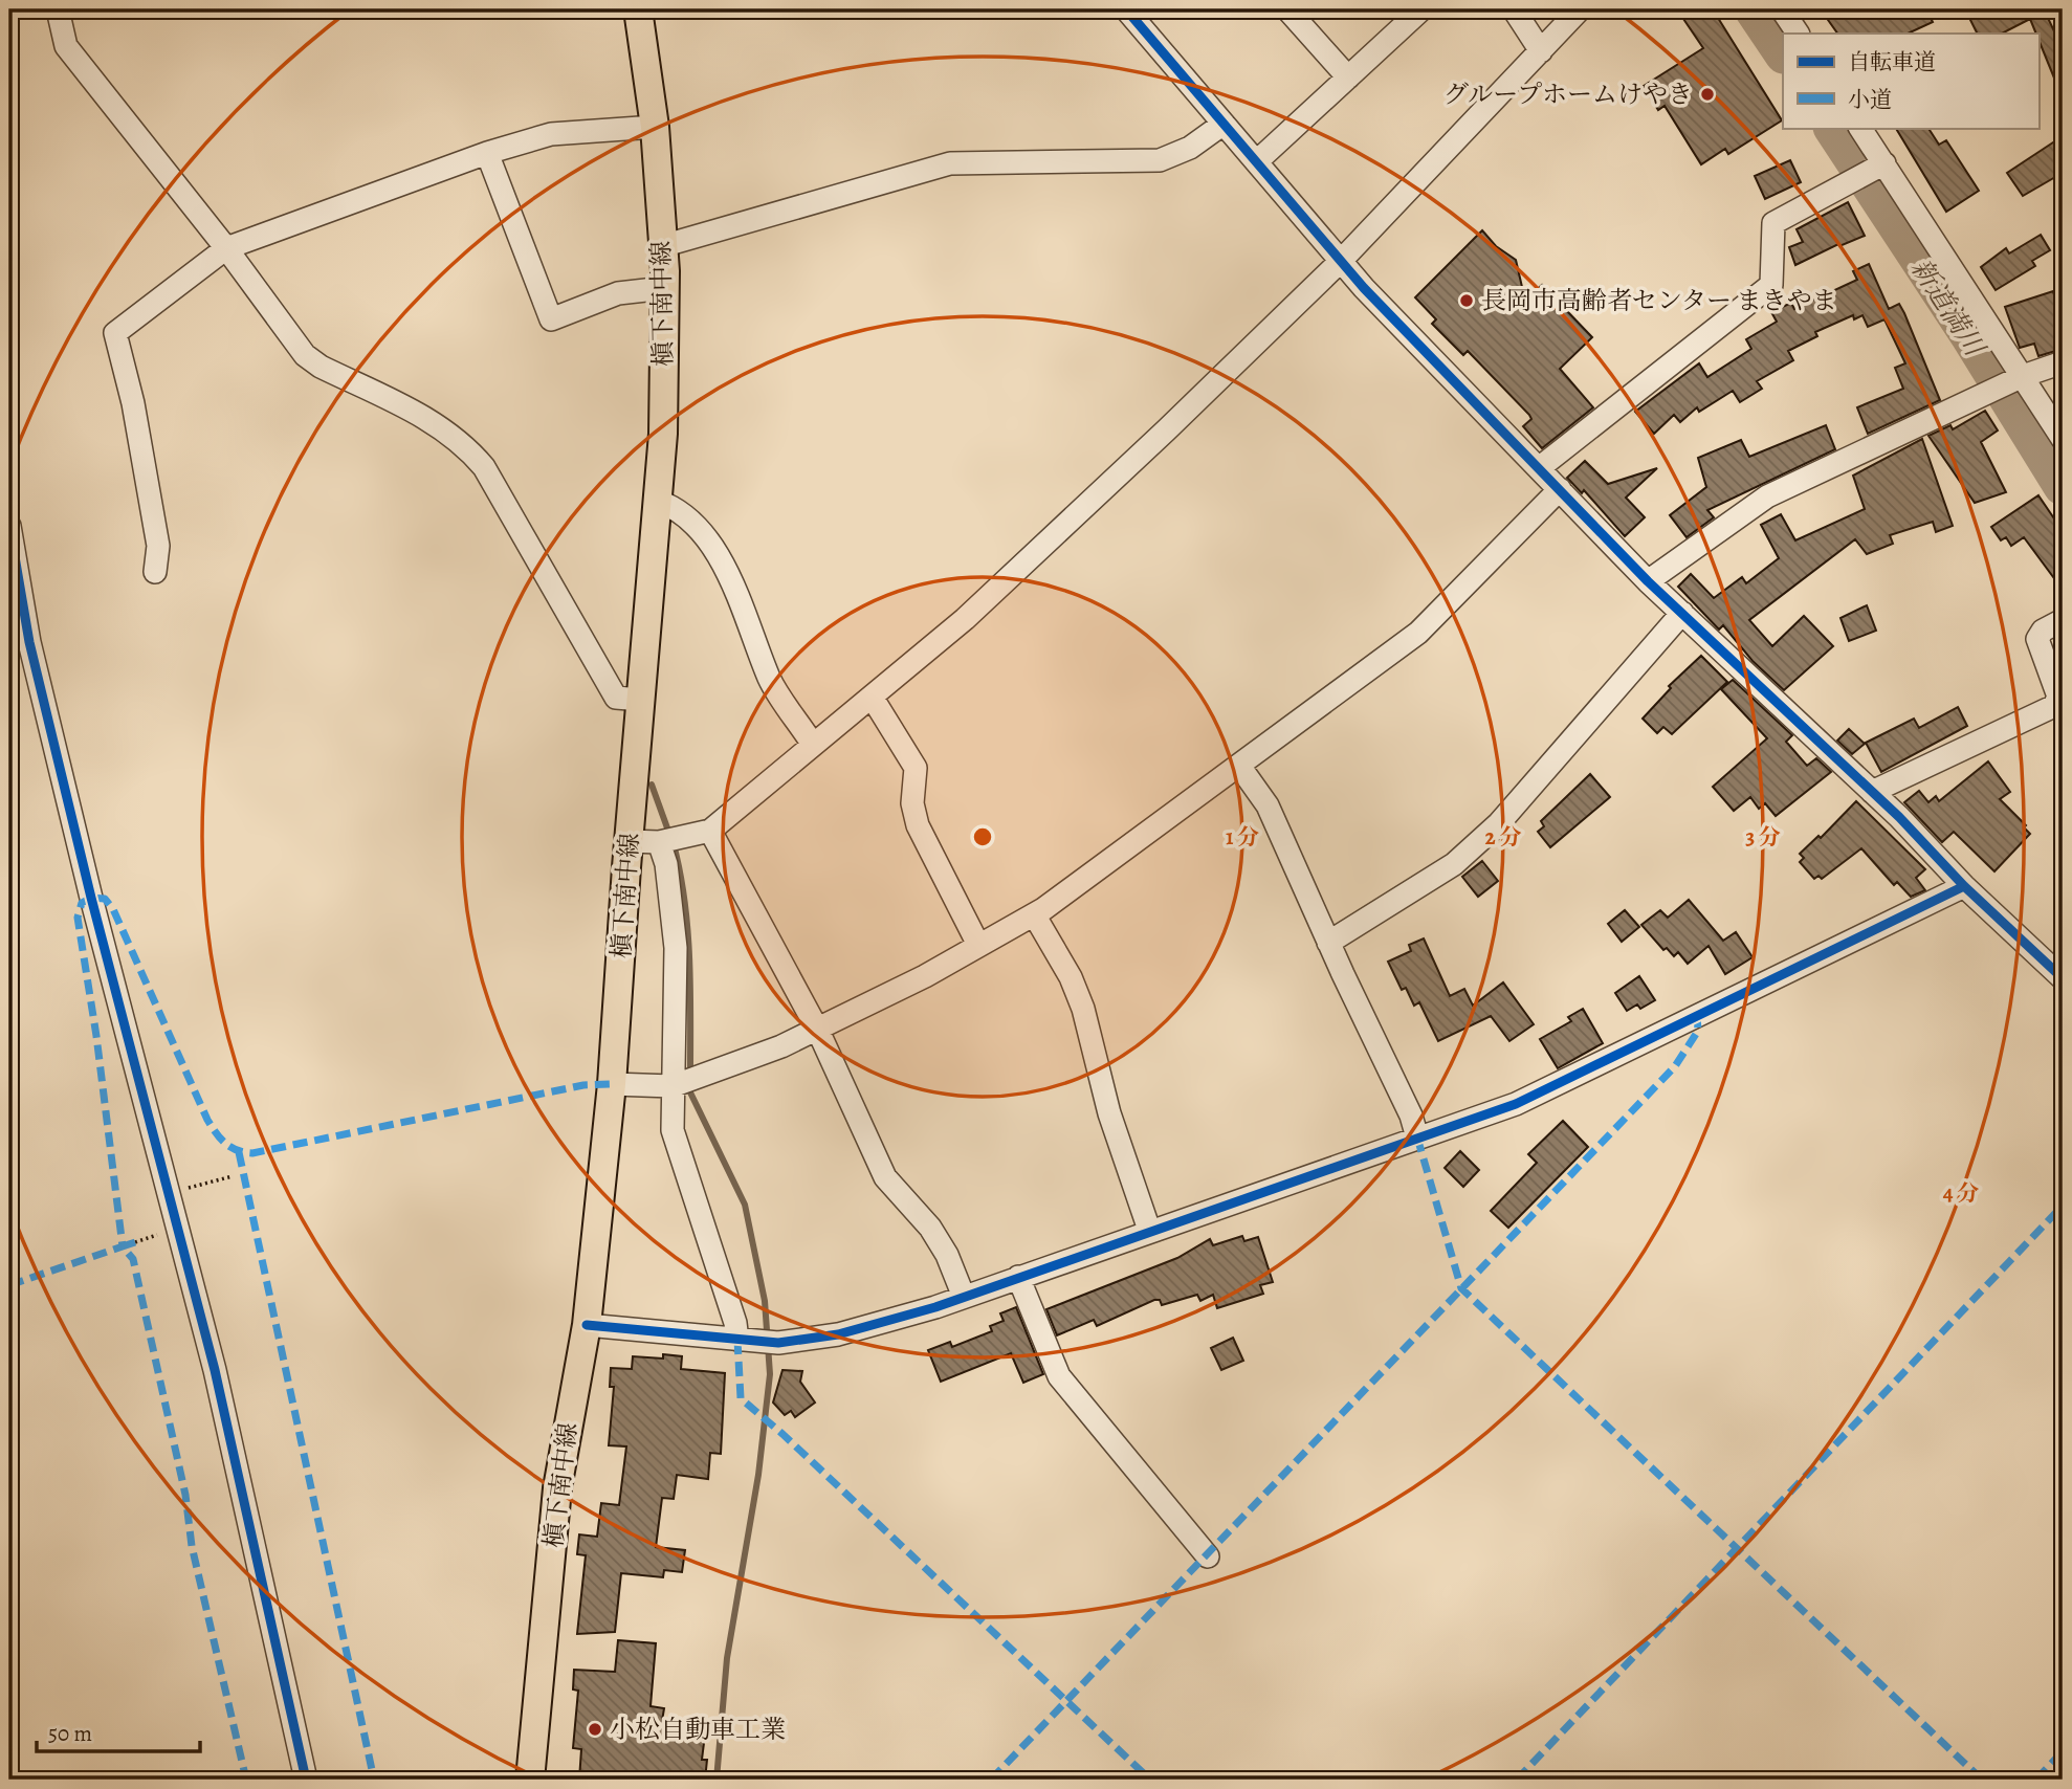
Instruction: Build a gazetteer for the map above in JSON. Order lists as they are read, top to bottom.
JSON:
{
  "streets": {
    "main road": ["槇下南中線"]
  },
  "water": ["新道満川"],
  "places": ["グループホームけやき", "長岡市高齢者センター まきやま", "小松自動車工業"],
  "legend": ["自転車道", "小道"],
  "scale_bar": "50 m",
  "rings": [
    "1 分",
    "2 分",
    "3 分",
    "4 分"
  ]
}
